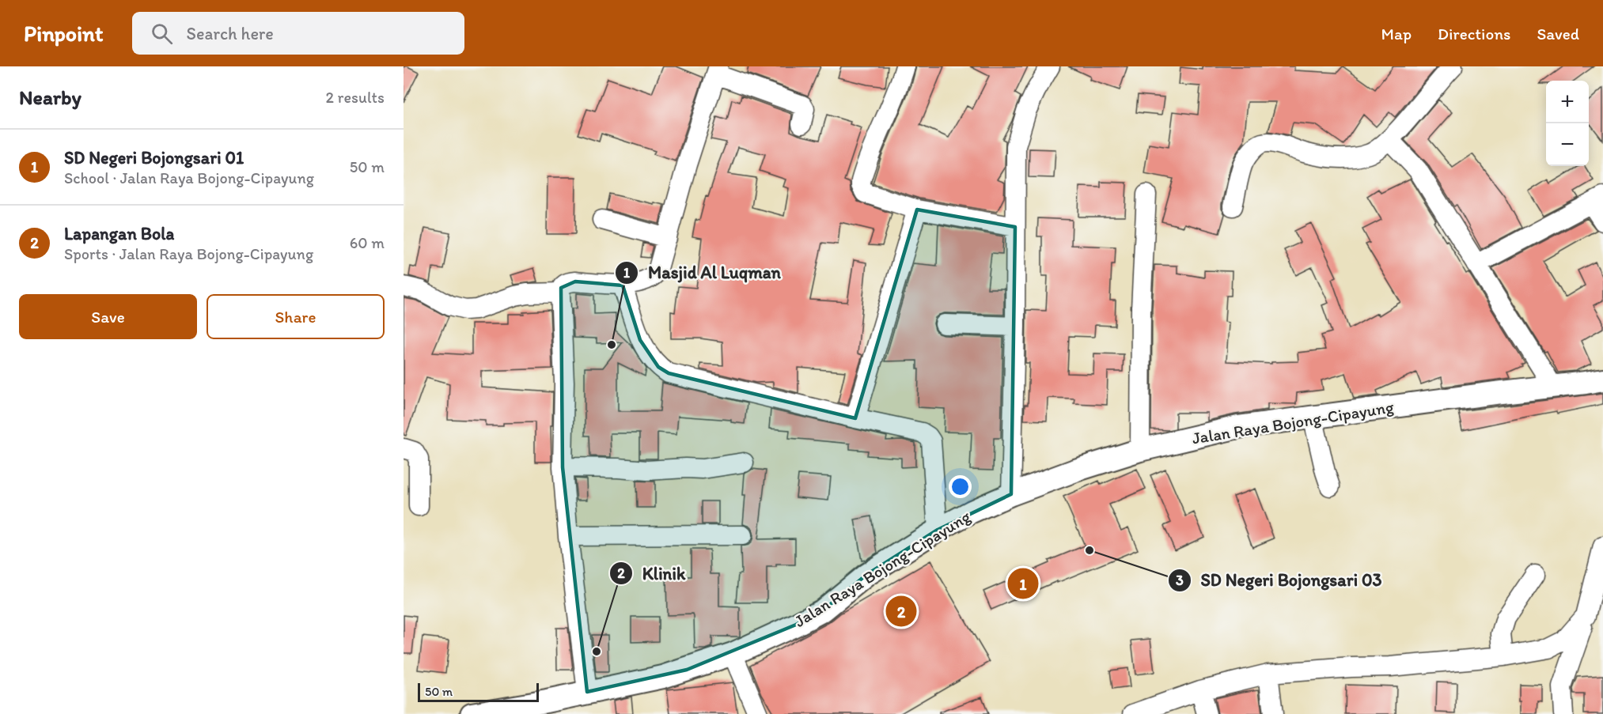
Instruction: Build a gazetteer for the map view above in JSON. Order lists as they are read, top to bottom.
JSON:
{
  "streets": {
    "street": ["Jalan Raya Bojong-Cipayung"]
  },
  "places": ["Masjid Al Luqman", "SD Negeri Bojongsari 03", "Klinik"],
  "scale_bar": "50 m",
  "page": {
    "header": "Pinpoint",
    "search": "Search here",
    "nav": ["Map", "Directions", "Saved"],
    "heading": ["Nearby", "2 results"],
    "map_buttons": ["+", "−"],
    "list": [
      {
        "mark": "1",
        "name": "SD Negeri Bojongsari 01",
        "note": "School · Jalan Raya Bojong-Cipayung",
        "value": "50 m"
      },
      {
        "mark": "2",
        "name": "Lapangan Bola",
        "note": "Sports · Jalan Raya Bojong-Cipayung",
        "value": "60 m"
      }
    ],
    "buttons": ["Save", "Share"],
    "pins": ["1", "2"],
    "scale": "50 m"
  }
}
